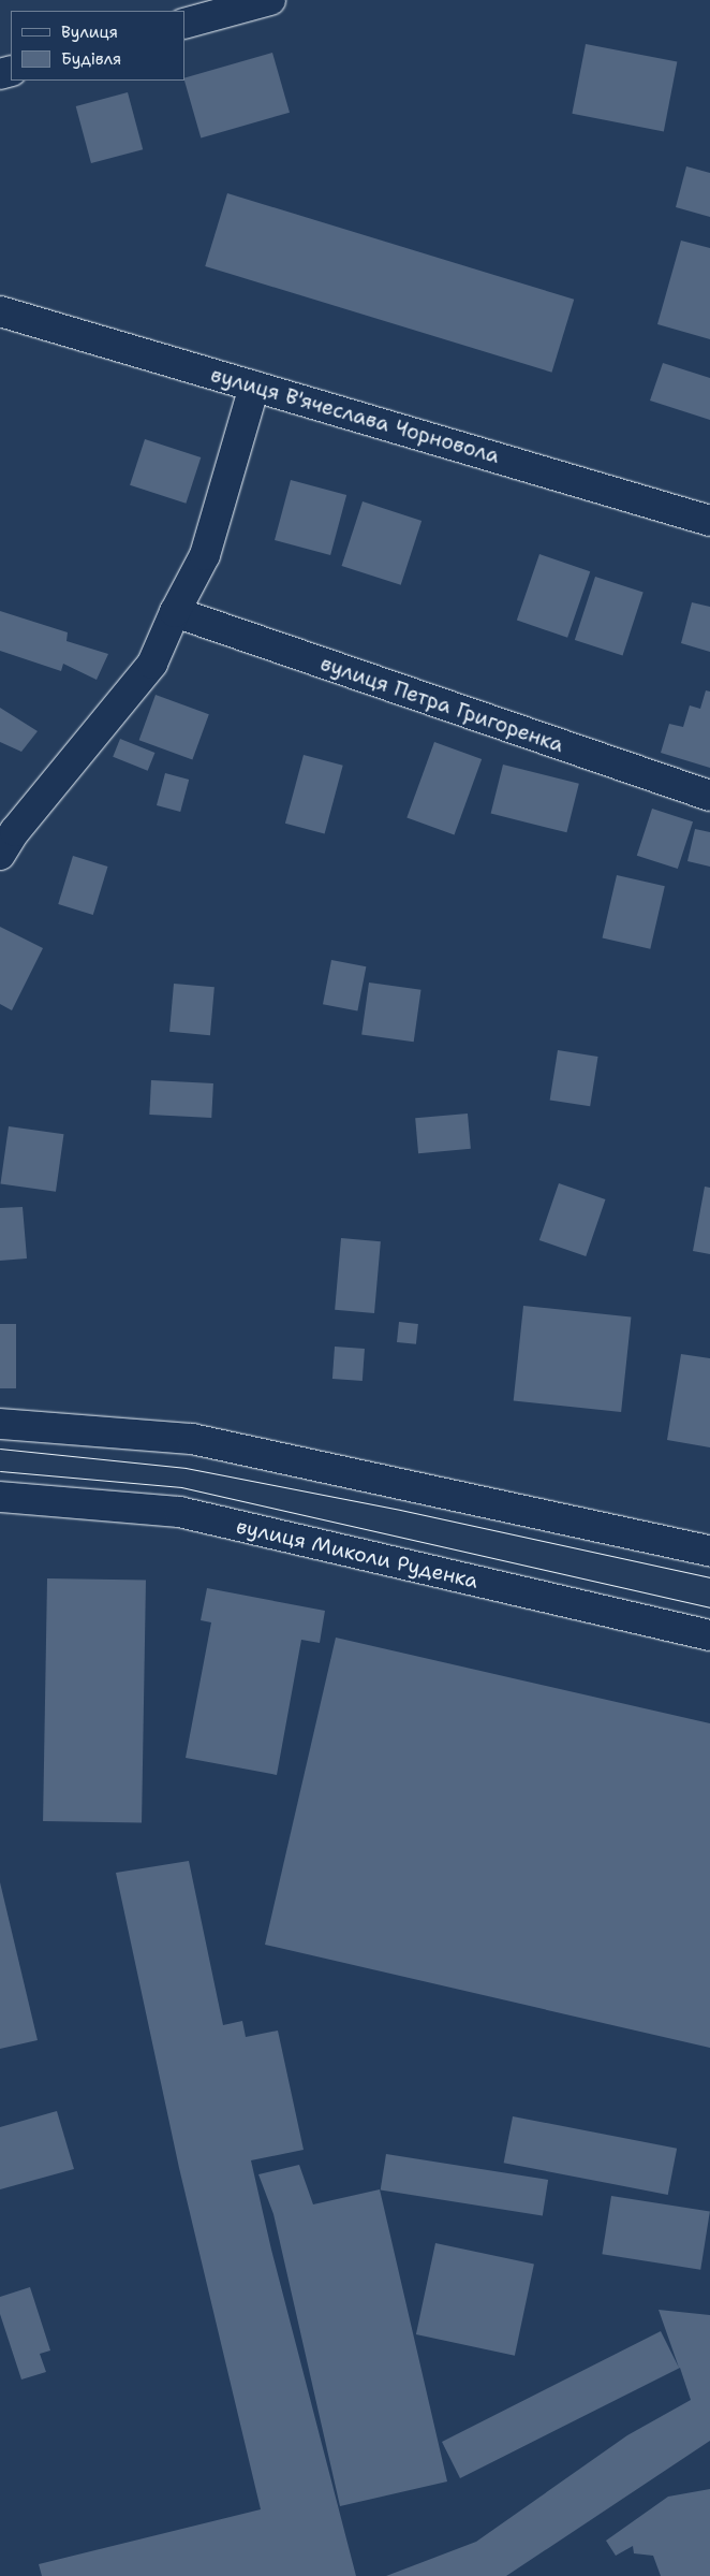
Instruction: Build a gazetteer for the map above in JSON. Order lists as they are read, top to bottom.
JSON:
{
  "streets": {
    "street": ["вулиця В'ячеслава Чорновола", "вулиця Петра Григоренка", "вулиця Миколи Руденка"]
  },
  "legend": ["Вулиця", "Будівля"]
}
